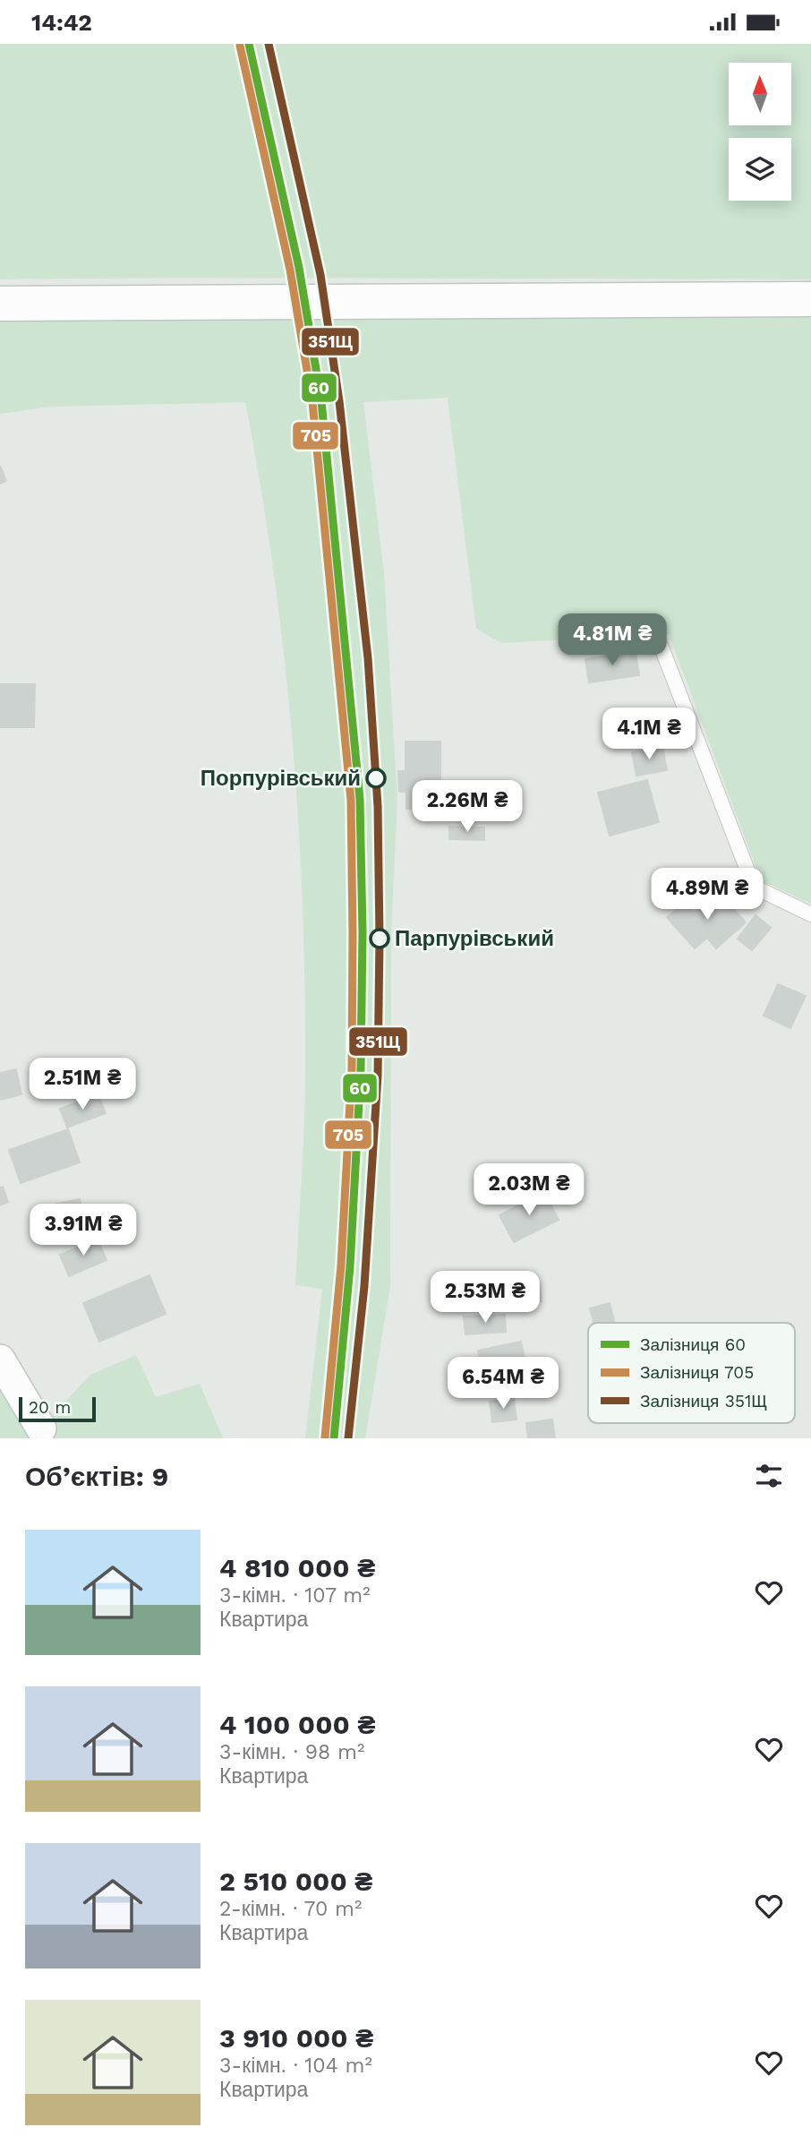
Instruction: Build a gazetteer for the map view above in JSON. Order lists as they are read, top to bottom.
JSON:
{
  "places": ["Порпурівський", "Парпурівський"],
  "lines": ["rail line 60", "rail line 351Щ", "rail line 705"],
  "legend": ["Залізниця 60", "Залізниця 705", "Залізниця 351Щ"],
  "scale_bar": "20 m",
  "north": "top",
  "page": {
    "status": "14:42",
    "price": [
      "4.81M ₴",
      "4.1M ₴",
      "2.26M ₴",
      "4.89M ₴",
      "2.51M ₴",
      "2.03M ₴",
      "3.91M ₴",
      "2.53M ₴",
      "6.54M ₴"
    ],
    "scale": "20 m",
    "heading": "Об’єктів: 9",
    "list": [
      {
        "name": "4 810 000 ₴",
        "note": "3-кімн. · 107 m² · Квартира"
      },
      {
        "name": "4 100 000 ₴",
        "note": "3-кімн. · 98 m² · Квартира"
      },
      {
        "name": "2 510 000 ₴",
        "note": "2-кімн. · 70 m² · Квартира"
      },
      {
        "name": "3 910 000 ₴",
        "note": "3-кімн. · 104 m² · Квартира"
      }
    ]
  }
}
